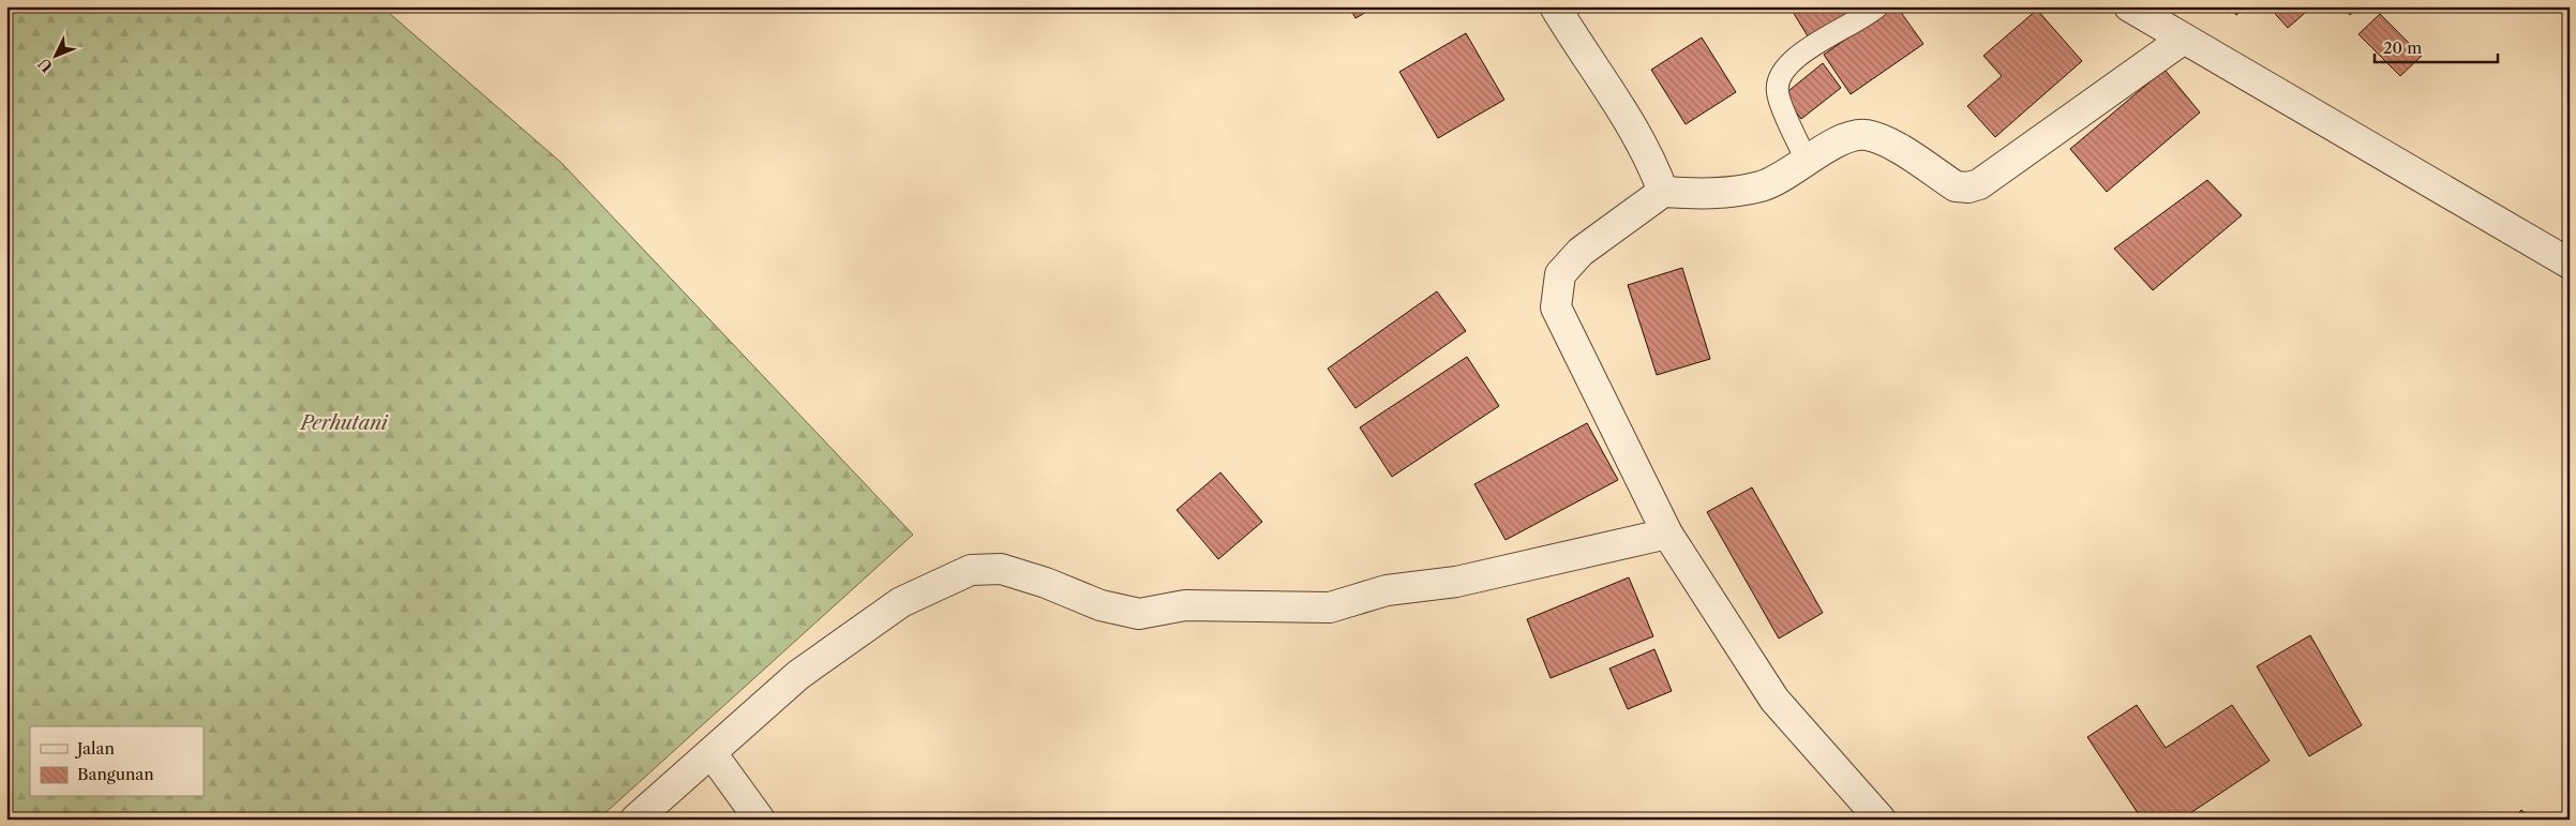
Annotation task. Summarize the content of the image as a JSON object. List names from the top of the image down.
{
  "parks": ["Perhutani"],
  "legend": ["Jalan", "Bangunan"],
  "scale_bar": "20 m",
  "north": "bottom left"
}
